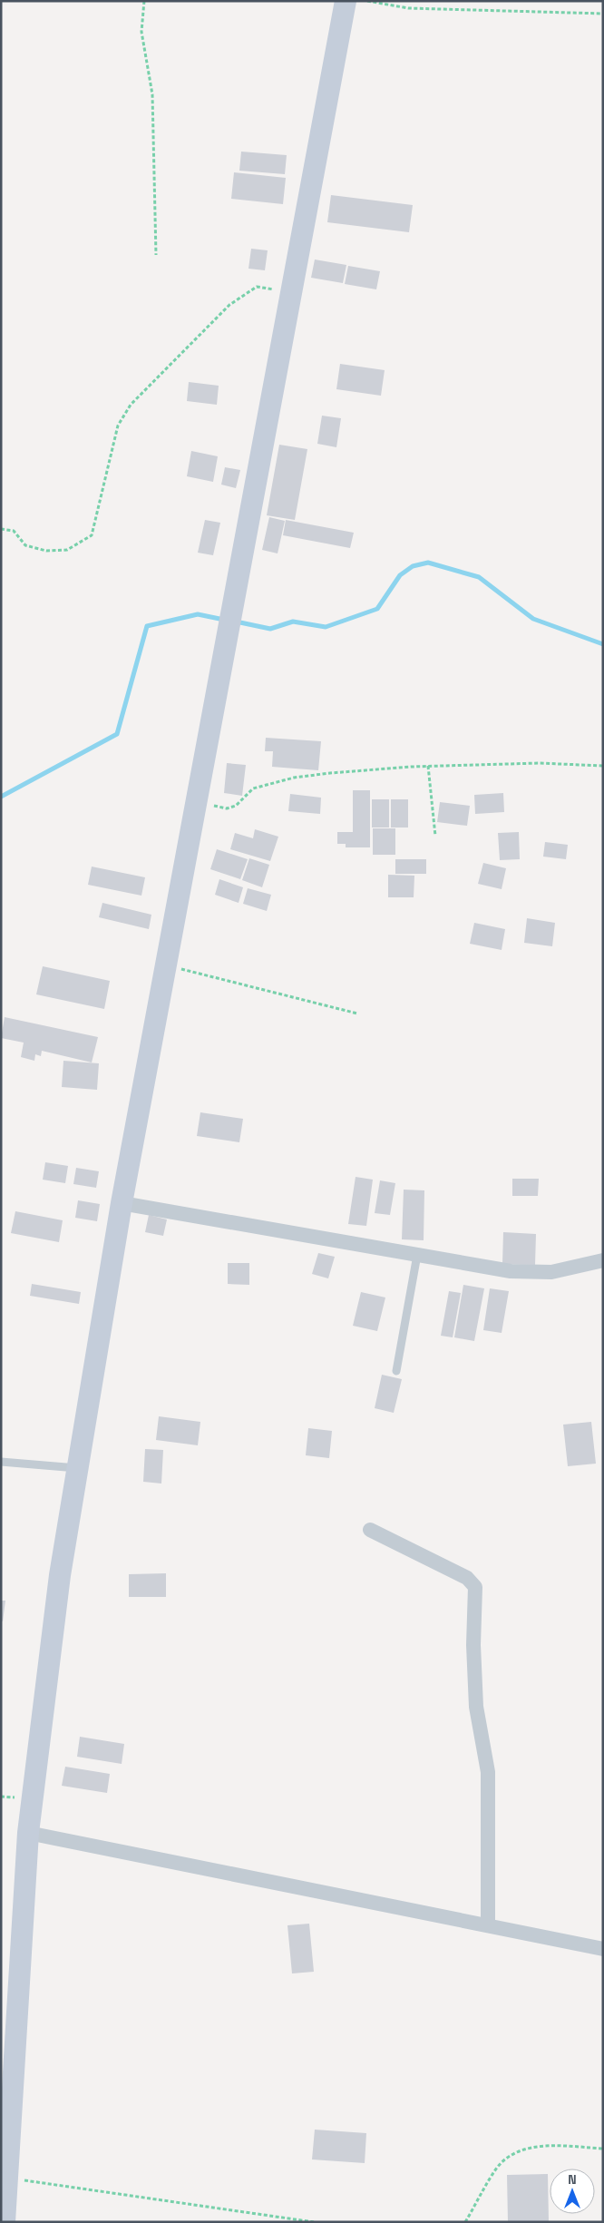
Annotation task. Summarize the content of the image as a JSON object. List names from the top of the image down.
{
  "north": "top"
}
